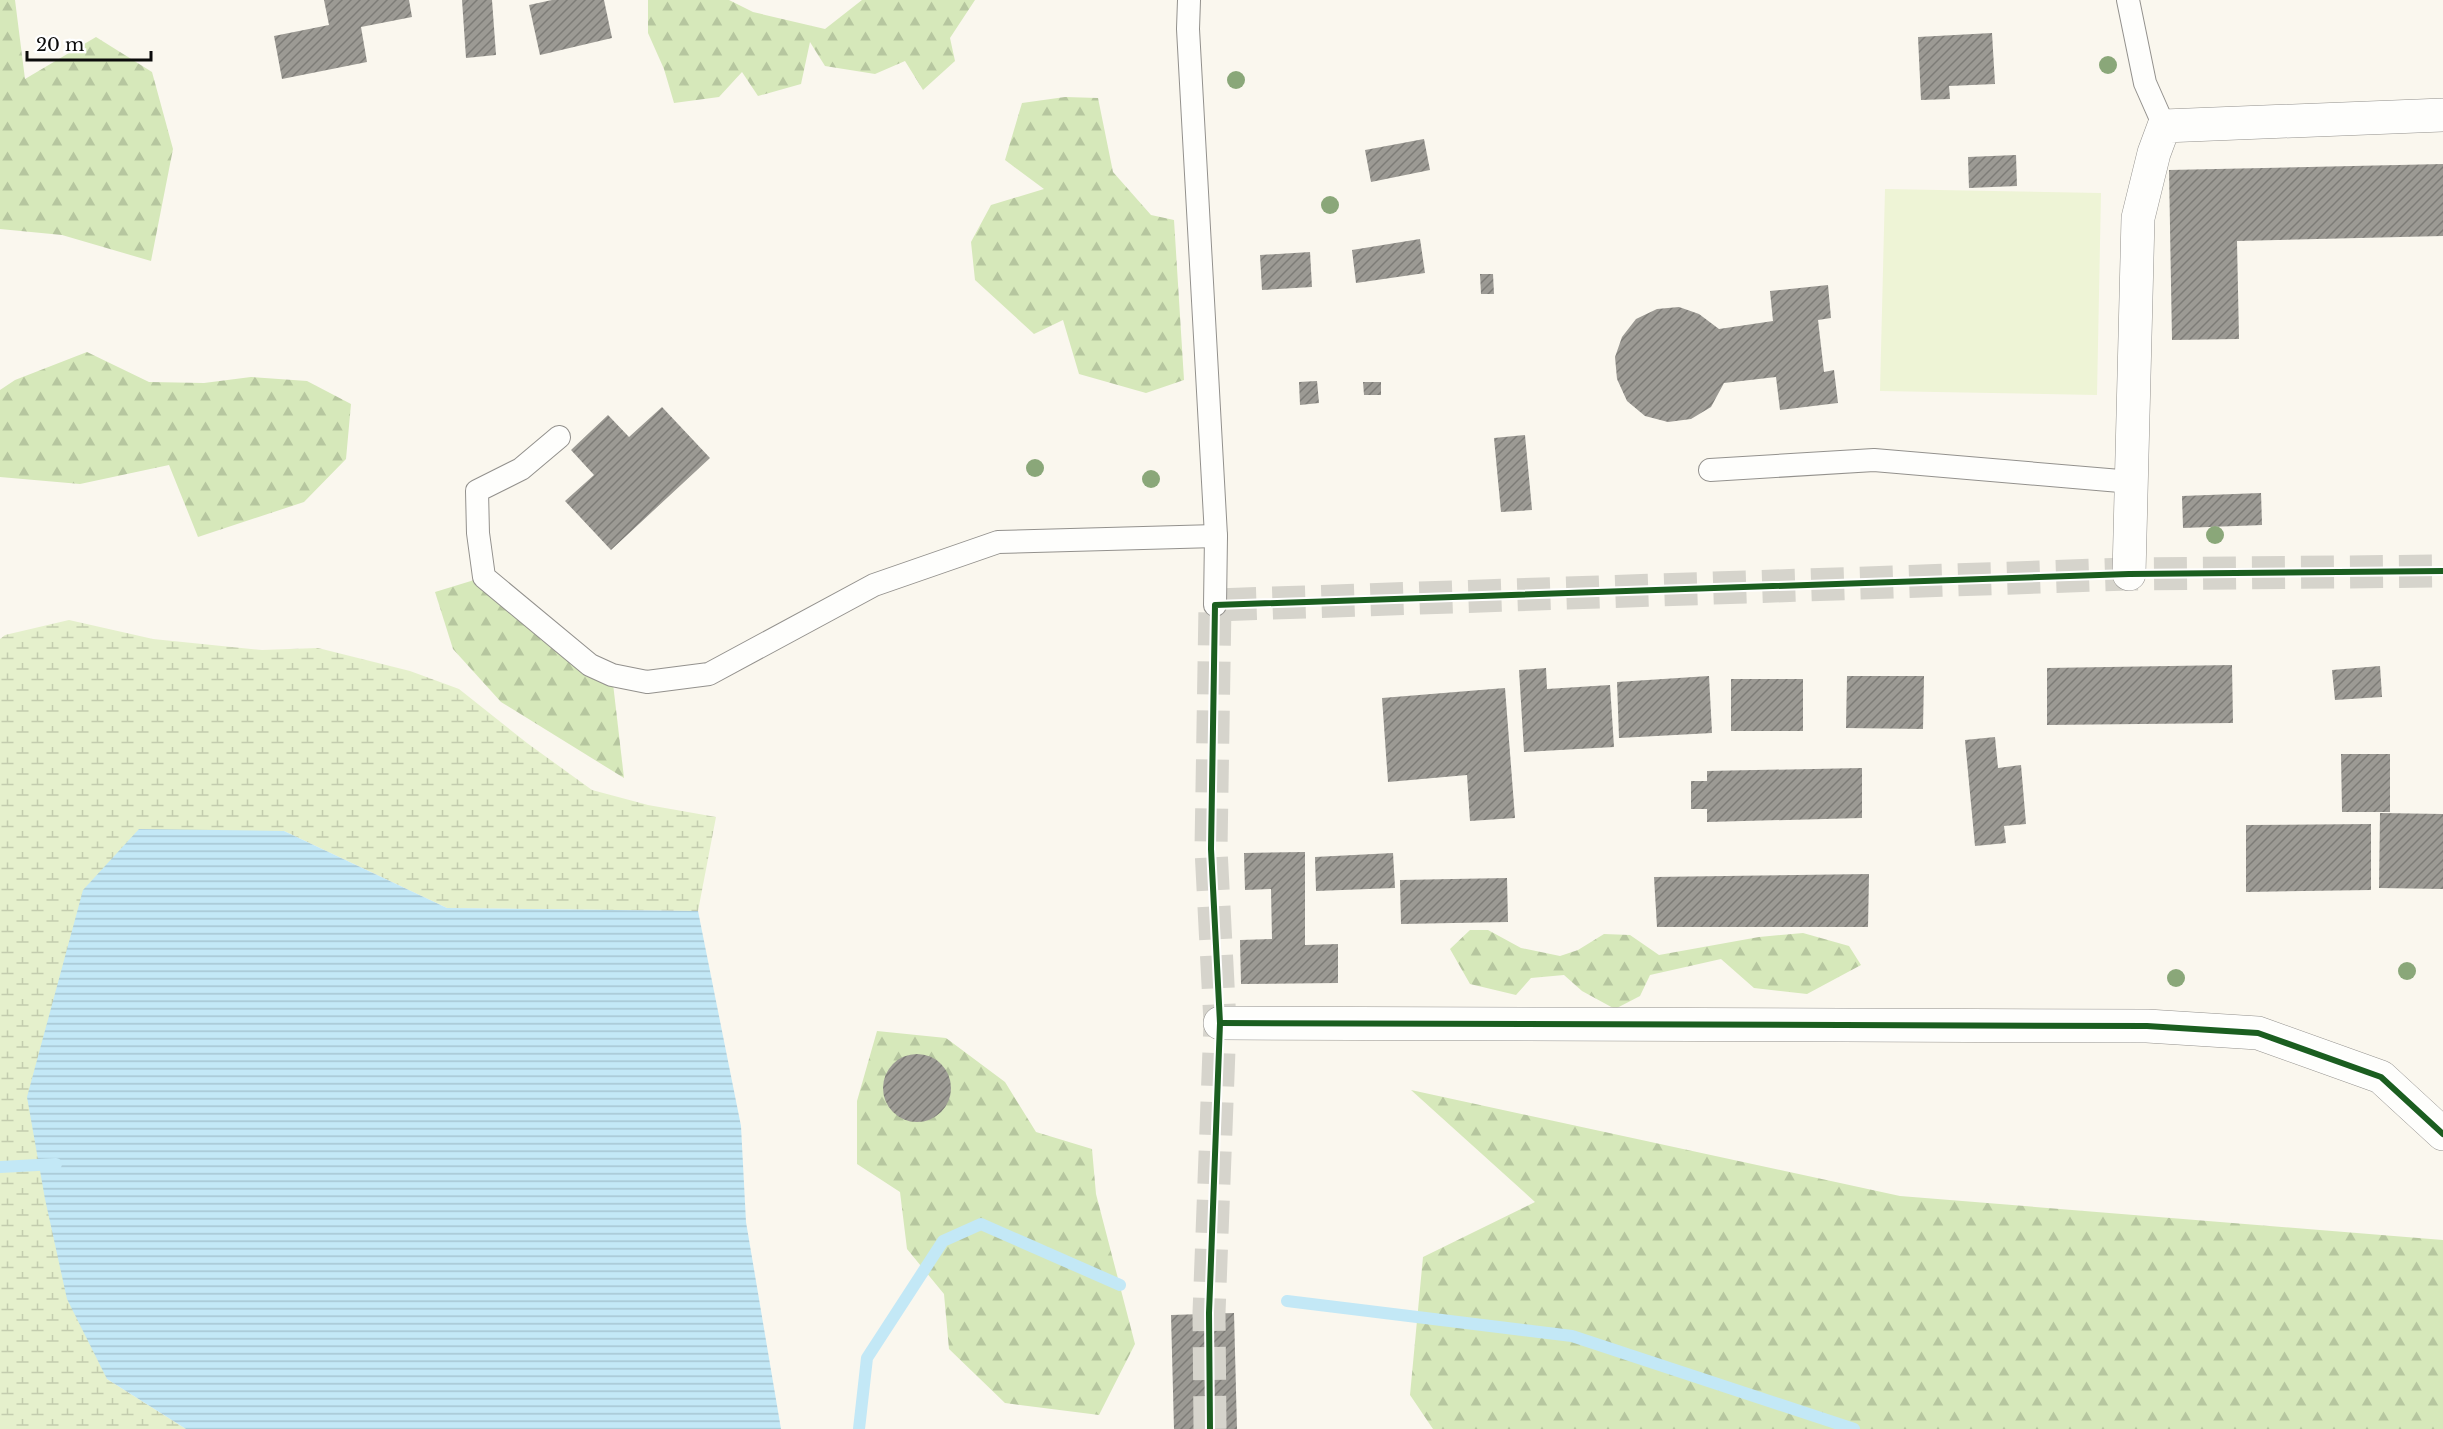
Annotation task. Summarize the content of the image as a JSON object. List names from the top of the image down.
{
  "scale_bar": "20 m"
}
